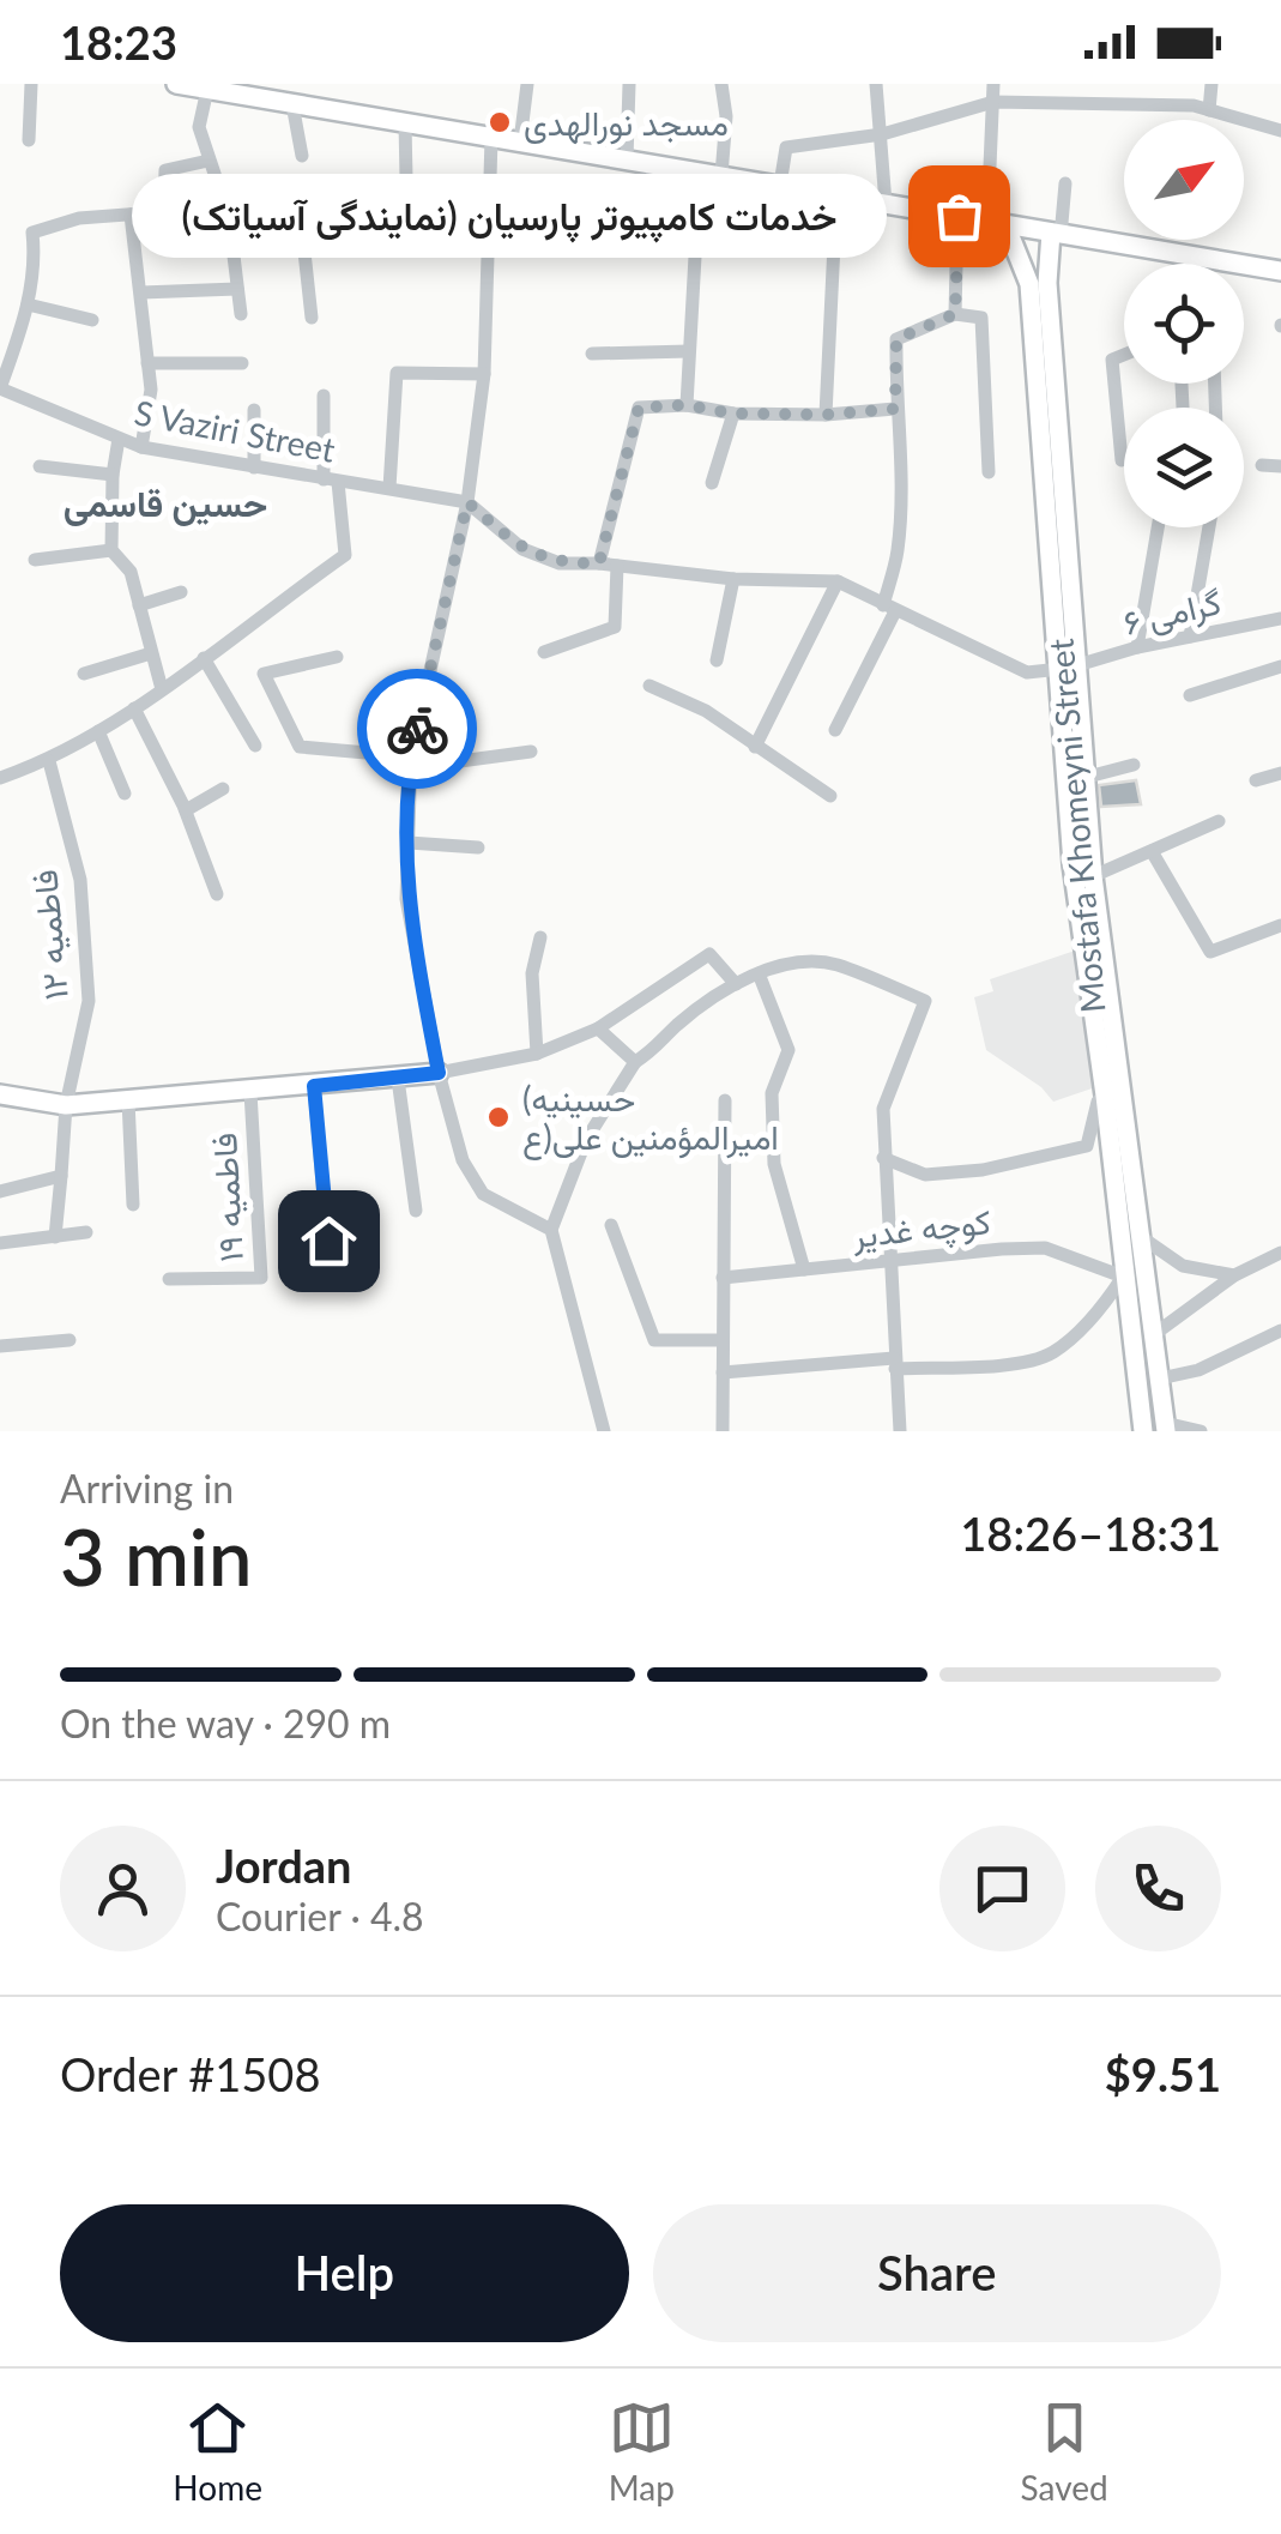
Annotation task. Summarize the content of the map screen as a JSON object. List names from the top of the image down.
{
  "streets": {
    "main road": ["Mostafa Khomeyni Street"],
    "street": [
      "S Vaziri Street",
      "گرامی ۶",
      "فاطمیه ۱۲",
      "فاطمیه ۱۹",
      "کوچه غدیر"
    ]
  },
  "crossings": [
    ["گرامی ۶", "Mostafa Khomeyni Street"],
    ["Mostafa Khomeyni Street", "کوچه غدیر"]
  ],
  "districts": ["حسین قاسمی"],
  "places": ["مسجد نورالهدی", "خدمات کامپیوتر پارسیان (نمایندگی آسیاتک)", "(حسینیه امیرالمؤمنین علی(ع"],
  "north": "top right",
  "page": {
    "status": "18:23",
    "bubble": "خدمات کامپیوتر پارسیان (نمایندگی آسیاتک)",
    "heading": ["3 min", "Arriving in", "18:26–18:31"],
    "panel": [
      "Jordan",
      "Courier · 4.8",
      "Order #1508",
      "$9.51"
    ],
    "bar": "On the way · 290 m",
    "buttons": ["Help", "Share"],
    "tabs": ["Home", "Map", "Saved"]
  }
}
